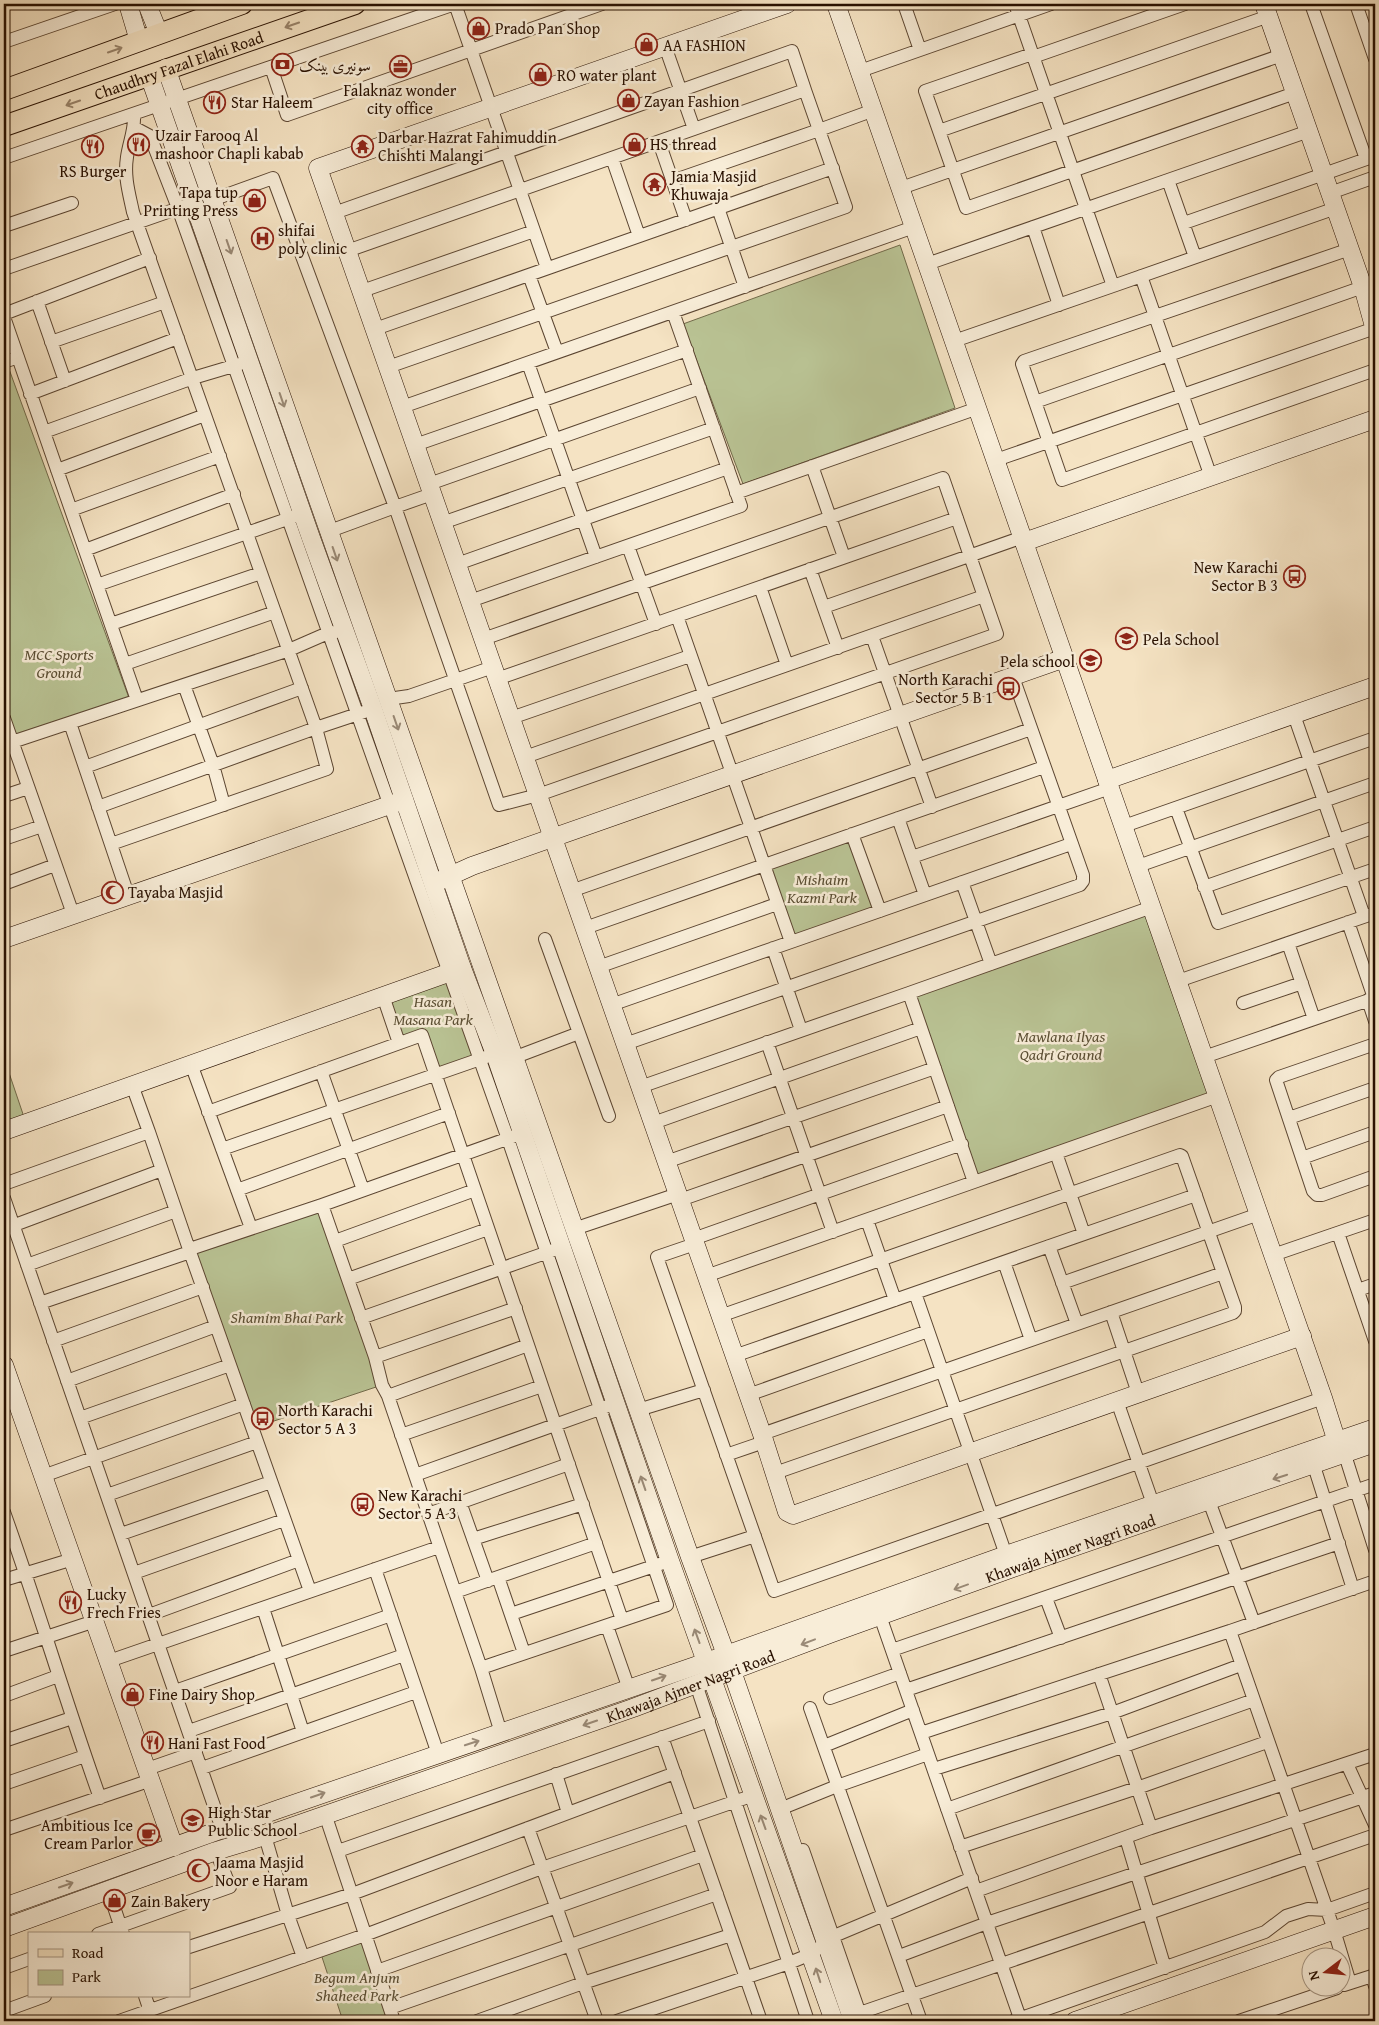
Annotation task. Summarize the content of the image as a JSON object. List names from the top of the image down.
{
  "streets": {
    "main road": ["Chaudhry Fazal Elahi Road", "Khawaja Ajmer Nagri Road"]
  },
  "parks": [
    "MCC Sports Ground",
    "Mishaim Kazmi Park",
    "Hasan Masana Park",
    "Mawlana Ilyas Qadri Ground",
    "Shamim Bhai Park",
    "Begum Anjum Shaheed Park"
  ],
  "places": {
    "shop": [
      "Prado Pan Shop",
      "AA FASHION",
      "RO water plant",
      "Zayan Fashion",
      "HS thread",
      "Tapa tup Printing Press",
      "Fine Dairy Shop",
      "Zain Bakery"
    ],
    "bank": ["سونیری بینک"],
    "office": ["Falaknaz wonder city office"],
    "restaurant": [
      "Star Haleem",
      "Uzair Farooq Al mashoor Chapli kabab",
      "RS Burger",
      "Lucky Frech Fries",
      "Hani Fast Food"
    ],
    "temple": ["Darbar Hazrat Fahimuddin Chishti Malangi", "Jamia Masjid Khuwaja"],
    "hospital": ["shifai poly clinic"],
    "bus stop": [
      "New Karachi Sector B 3",
      "North Karachi Sector 5 B 1",
      "North Karachi Sector 5 A 3",
      "New Karachi Sector 5 A 3"
    ],
    "school or university": ["Pela School", "Pela school", "High Star Public School"],
    "mosque": ["Tayaba Masjid", "Jaama Masjid Noor e Haram"],
    "cafe": ["Ambitious Ice Cream Parlor"]
  },
  "legend": ["Road", "Park"],
  "north": "left"
}
